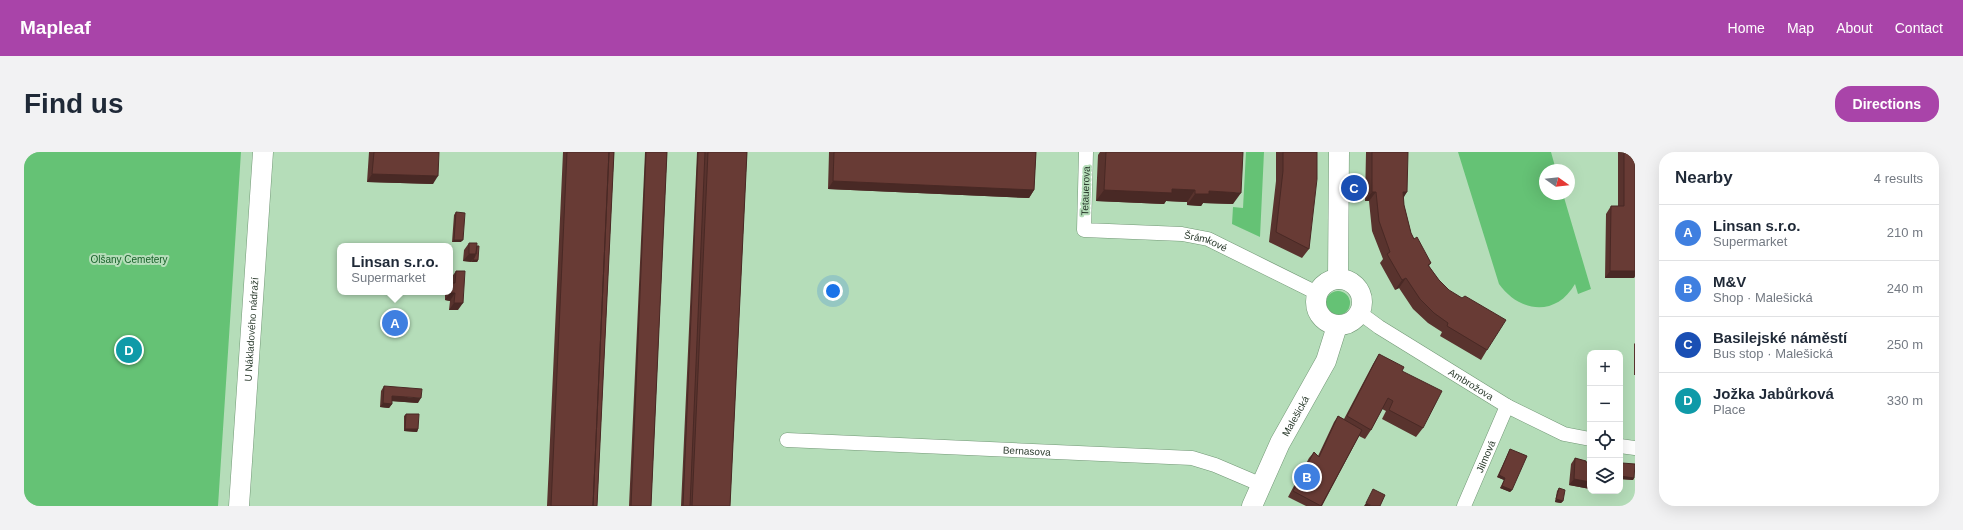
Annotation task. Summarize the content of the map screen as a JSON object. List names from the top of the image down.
{
  "streets": {
    "street": [
      "Tetauerova",
      "Šrámkové",
      "U Nákladového nádraží",
      "Ambrožova",
      "Malešická",
      "Bernasova",
      "Jilmová"
    ]
  },
  "crossings": [
    ["Tetauerova", "Šrámkové"],
    ["Šrámkové", "Ambrožova"],
    ["Šrámkové", "Malešická"],
    ["Ambrožova", "Malešická"],
    ["Ambrožova", "Jilmová"],
    ["Malešická", "Bernasova"]
  ],
  "parks": ["Olšany Cemetery"],
  "north": "right",
  "page": {
    "header": "Mapleaf",
    "nav": [
      "Home",
      "Map",
      "About",
      "Contact"
    ],
    "buttons": "Directions",
    "title": "Find us",
    "heading": ["Nearby", "4 results"],
    "pins": [
      "C",
      "A",
      "D",
      "B"
    ],
    "list": [
      {
        "mark": "A",
        "name": "Linsan s.r.o.",
        "note": "Supermarket",
        "value": "210 m"
      },
      {
        "mark": "B",
        "name": "M&V",
        "note": "Shop · Malešická",
        "value": "240 m"
      },
      {
        "mark": "C",
        "name": "Basilejské náměstí",
        "note": "Bus stop · Malešická",
        "value": "250 m"
      },
      {
        "mark": "D",
        "name": "Jožka Jabůrková",
        "note": "Place",
        "value": "330 m"
      }
    ],
    "popup": ["Linsan s.r.o.", "Supermarket"],
    "map_buttons": ["+", "−"]
  }
}
